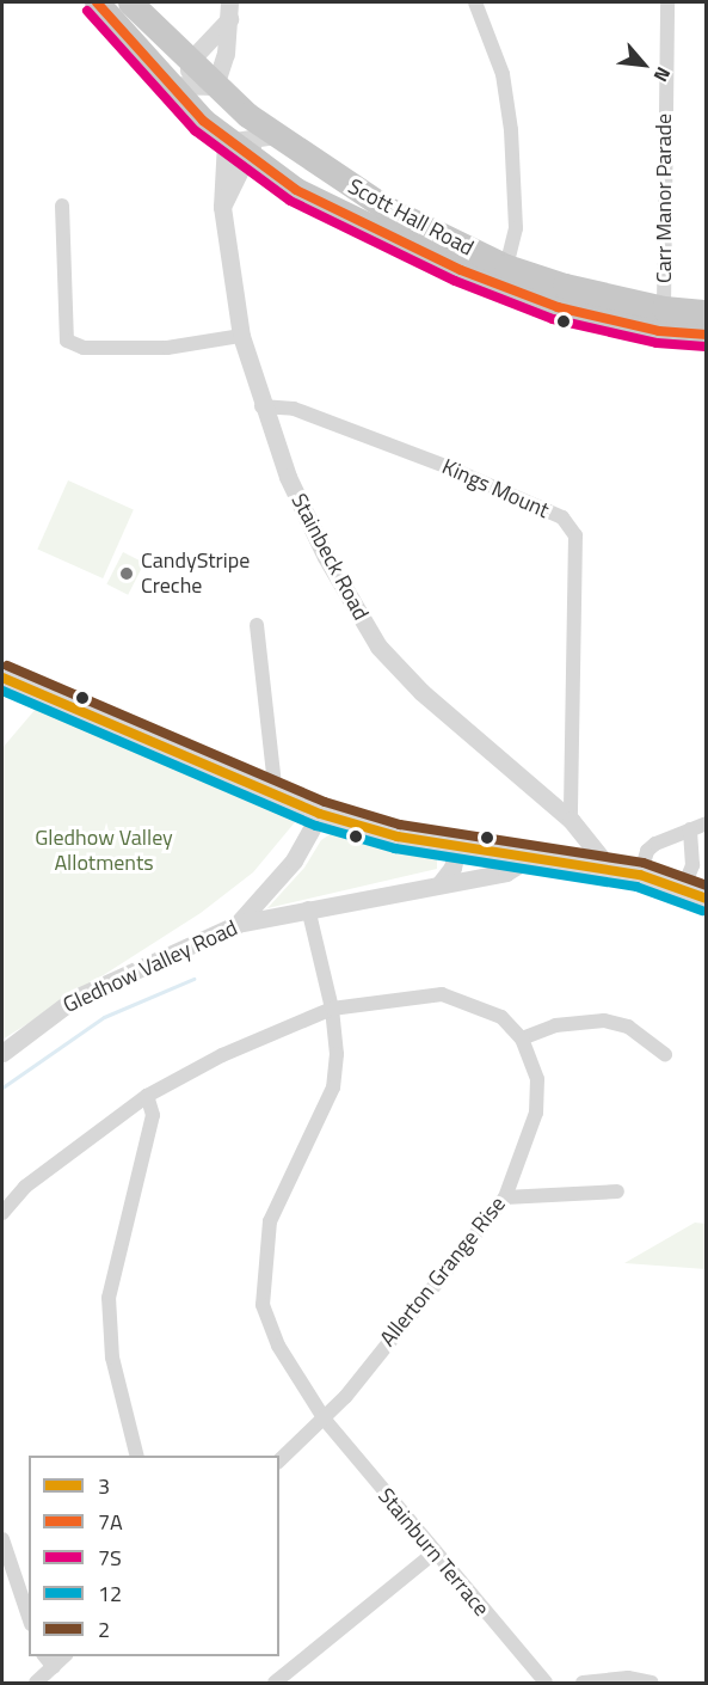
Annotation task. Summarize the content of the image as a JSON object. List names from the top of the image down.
{
  "streets": {
    "highway": ["Scott Hall Road"],
    "street": [
      "Carr Manor Parade",
      "Kings Mount",
      "Stainbeck Road",
      "Gledhow Valley Road",
      "Allerton Grange Rise",
      "Stainburn Terrace"
    ]
  },
  "crossings": [
    ["Carr Manor Parade", "Scott Hall Road"],
    ["Scott Hall Road", "Stainbeck Road"],
    ["Kings Mount", "Stainbeck Road"],
    ["Gledhow Valley Road", "Stainburn Terrace"],
    ["Allerton Grange Rise", "Stainburn Terrace"]
  ],
  "parks": ["Gledhow Valley Allotments"],
  "places": ["CandyStripe Creche"],
  "lines": [
    "transit line 7A",
    "transit line 7S",
    "transit line 2",
    "transit line 3",
    "transit line 12"
  ],
  "legend": [
    "3",
    "7A",
    "7S",
    "12",
    "2"
  ],
  "north": "bottom right"
}
